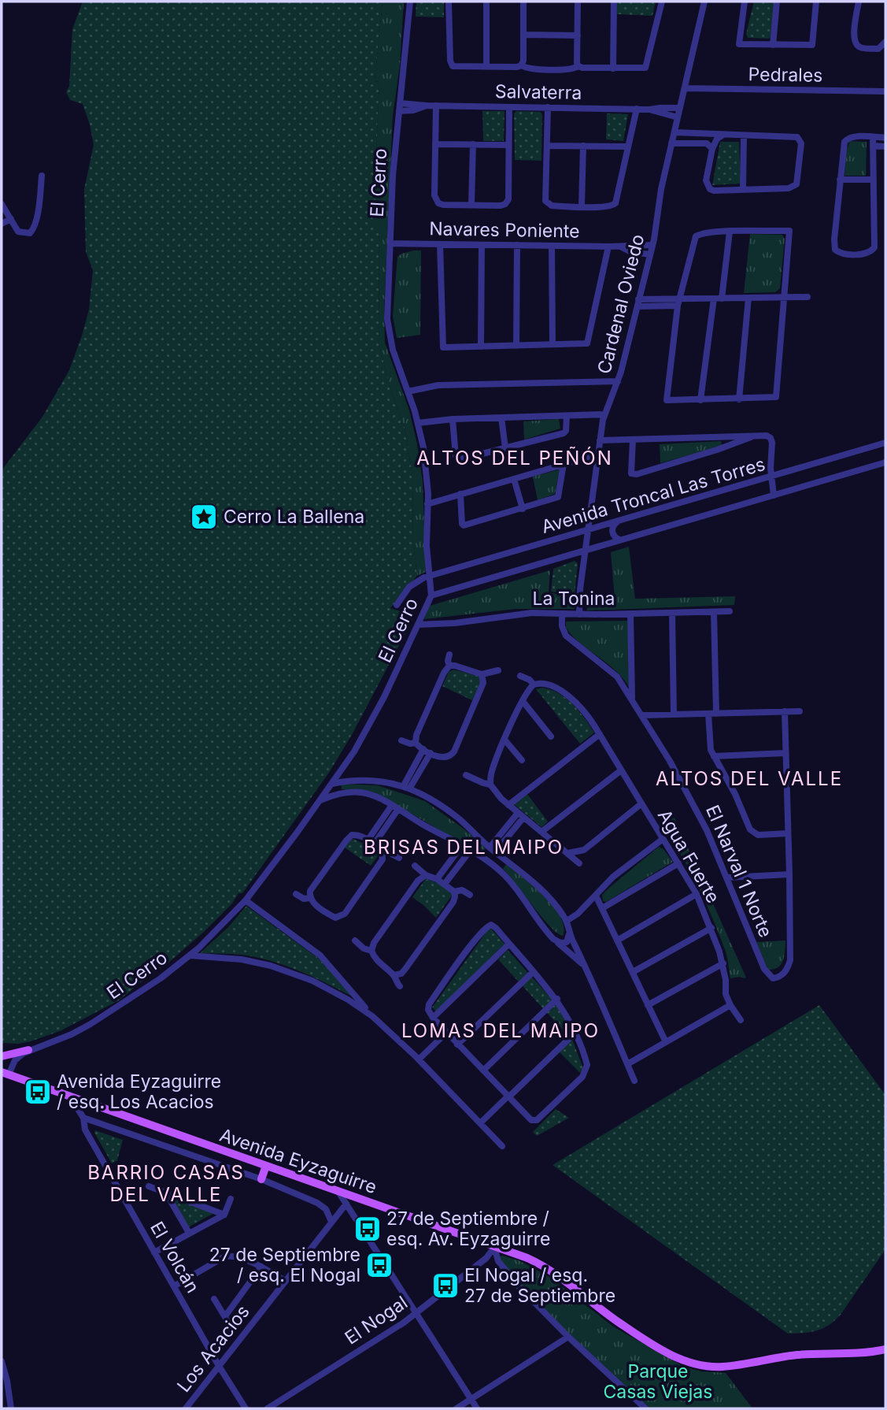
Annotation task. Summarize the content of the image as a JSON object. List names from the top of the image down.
{
  "streets": {
    "main road": ["Avenida Eyzaguirre"],
    "street": [
      "Pedrales",
      "Salvaterra",
      "El Cerro",
      "Navares Poniente",
      "Cardenal Oviedo",
      "Avenida Troncal Las Torres",
      "La Tonina",
      "Agua Fuerte",
      "El Narval 1 Norte",
      "El Volcán",
      "El Nogal",
      "Los Acacios"
    ]
  },
  "crossings": [
    ["Pedrales", "Cardenal Oviedo"],
    ["Salvaterra", "El Cerro"],
    ["Salvaterra", "Cardenal Oviedo"],
    ["El Cerro", "Navares Poniente"],
    ["El Cerro", "Avenida Troncal Las Torres"],
    ["El Cerro", "La Tonina"],
    ["El Cerro", "Avenida Eyzaguirre"],
    ["Navares Poniente", "Cardenal Oviedo"],
    ["Cardenal Oviedo", "Avenida Troncal Las Torres"],
    ["Cardenal Oviedo", "La Tonina"],
    ["La Tonina", "El Narval 1 Norte"],
    ["Avenida Eyzaguirre", "El Volcán"],
    ["Avenida Eyzaguirre", "El Nogal"],
    ["El Volcán", "Los Acacios"]
  ],
  "districts": [
    "ALTOS DEL PEÑÓN",
    "ALTOS DEL VALLE",
    "BRISAS DEL MAIPO",
    "LOMAS DEL MAIPO",
    "BARRIO CASAS DEL VALLE"
  ],
  "parks": ["Parque Casas Viejas"],
  "places": {
    "place": ["Cerro La Ballena"],
    "bus stop": [
      "Avenida Eyzaguirre / esq. Los Acacios",
      "27 de Septiembre / esq. Av. Eyzaguirre",
      "27 de Septiembre / esq. El Nogal",
      "El Nogal / esq. 27 de Septiembre"
    ]
  }
}
